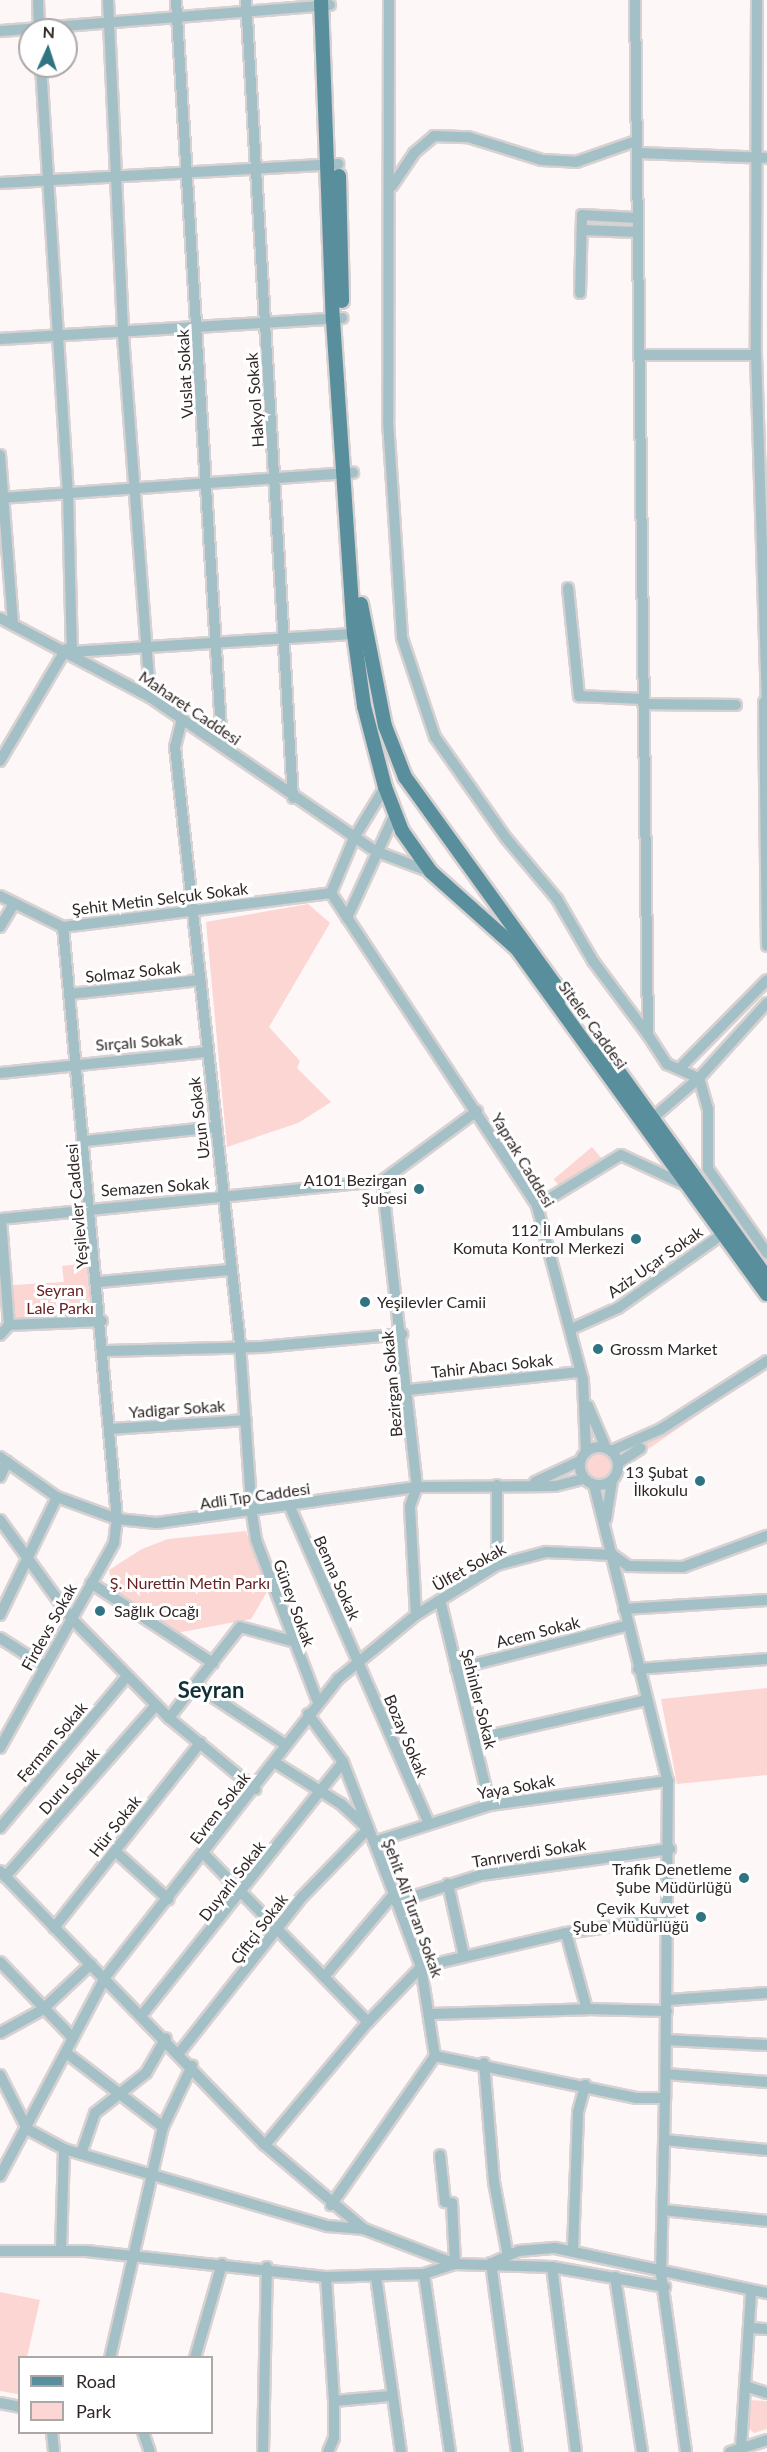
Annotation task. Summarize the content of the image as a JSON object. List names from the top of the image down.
{
  "streets": {
    "main road": ["Siteler Caddesi"],
    "street": [
      "Vuslat Sokak",
      "Hakyol Sokak",
      "Maharet Caddesi",
      "Şehit Metin Selçuk Sokak",
      "Solmaz Sokak",
      "Sırçalı Sokak",
      "Uzun Sokak",
      "Yaprak Caddesi",
      "Semazen Sokak",
      "Yeşilevler Caddesi",
      "Aziz Uçar Sokak",
      "Tahir Abacı Sokak",
      "Bezirgan Sokak",
      "Yadigar Sokak",
      "Adli Tıp Caddesi",
      "Ülfet Sokak",
      "Benna Sokak",
      "Güney Sokak",
      "Firdevs Sokak",
      "Acem Sokak",
      "Şehinler Sokak",
      "Bozay Sokak",
      "Ferman Sokak",
      "Duru Sokak",
      "Yaya Sokak",
      "Evren Sokak",
      "Hür Sokak",
      "Tanrıverdi Sokak",
      "Duyarlı Sokak",
      "Şehit Ali Turan Sokak",
      "Çiftçi Sokak"
    ]
  },
  "crossings": [
    ["Vuslat Sokak", "Maharet Caddesi"],
    ["Hakyol Sokak", "Maharet Caddesi"],
    ["Maharet Caddesi", "Uzun Sokak"],
    ["Şehit Metin Selçuk Sokak", "Uzun Sokak"],
    ["Şehit Metin Selçuk Sokak", "Yaprak Caddesi"],
    ["Şehit Metin Selçuk Sokak", "Yeşilevler Caddesi"],
    ["Solmaz Sokak", "Uzun Sokak"],
    ["Solmaz Sokak", "Yeşilevler Caddesi"],
    ["Siteler Caddesi", "Aziz Uçar Sokak"],
    ["Sırçalı Sokak", "Uzun Sokak"],
    ["Sırçalı Sokak", "Yeşilevler Caddesi"],
    ["Uzun Sokak", "Semazen Sokak"],
    ["Uzun Sokak", "Yadigar Sokak"],
    ["Uzun Sokak", "Adli Tıp Caddesi"],
    ["Uzun Sokak", "Güney Sokak"],
    ["Yaprak Caddesi", "Aziz Uçar Sokak"],
    ["Yaprak Caddesi", "Tahir Abacı Sokak"],
    ["Yaprak Caddesi", "Adli Tıp Caddesi"],
    ["Semazen Sokak", "Yeşilevler Caddesi"],
    ["Semazen Sokak", "Bezirgan Sokak"],
    ["Yeşilevler Caddesi", "Yadigar Sokak"],
    ["Yeşilevler Caddesi", "Adli Tıp Caddesi"],
    ["Yeşilevler Caddesi", "Firdevs Sokak"],
    ["Tahir Abacı Sokak", "Bezirgan Sokak"],
    ["Bezirgan Sokak", "Adli Tıp Caddesi"],
    ["Bezirgan Sokak", "Ülfet Sokak"],
    ["Adli Tıp Caddesi", "Benna Sokak"],
    ["Adli Tıp Caddesi", "Güney Sokak"],
    ["Adli Tıp Caddesi", "Firdevs Sokak"],
    ["Ülfet Sokak", "Benna Sokak"],
    ["Ülfet Sokak", "Şehinler Sokak"],
    ["Ülfet Sokak", "Bozay Sokak"],
    ["Ülfet Sokak", "Evren Sokak"],
    ["Benna Sokak", "Bozay Sokak"],
    ["Benna Sokak", "Evren Sokak"],
    ["Güney Sokak", "Evren Sokak"],
    ["Acem Sokak", "Şehinler Sokak"],
    ["Şehinler Sokak", "Yaya Sokak"],
    ["Bozay Sokak", "Yaya Sokak"],
    ["Bozay Sokak", "Evren Sokak"],
    ["Yaya Sokak", "Şehit Ali Turan Sokak"],
    ["Evren Sokak", "Şehit Ali Turan Sokak"],
    ["Tanrıverdi Sokak", "Şehit Ali Turan Sokak"],
    ["Duyarlı Sokak", "Şehit Ali Turan Sokak"],
    ["Şehit Ali Turan Sokak", "Çiftçi Sokak"]
  ],
  "districts": ["Seyran"],
  "parks": ["Seyran Lale Parkı", "Ş. Nurettin Metin Parkı"],
  "places": [
    "A101 Bezirgan Şubesi",
    "112 İl Ambulans Komuta Kontrol Merkezi",
    "Yeşilevler Camii",
    "Grossm Market",
    "13 Şubat İlkokulu",
    "Sağlık Ocağı",
    "Trafik Denetleme Şube Müdürlüğü",
    "Çevik Kuvvet Şube Müdürlüğü"
  ],
  "legend": ["Road", "Park"],
  "north": "top"
}
